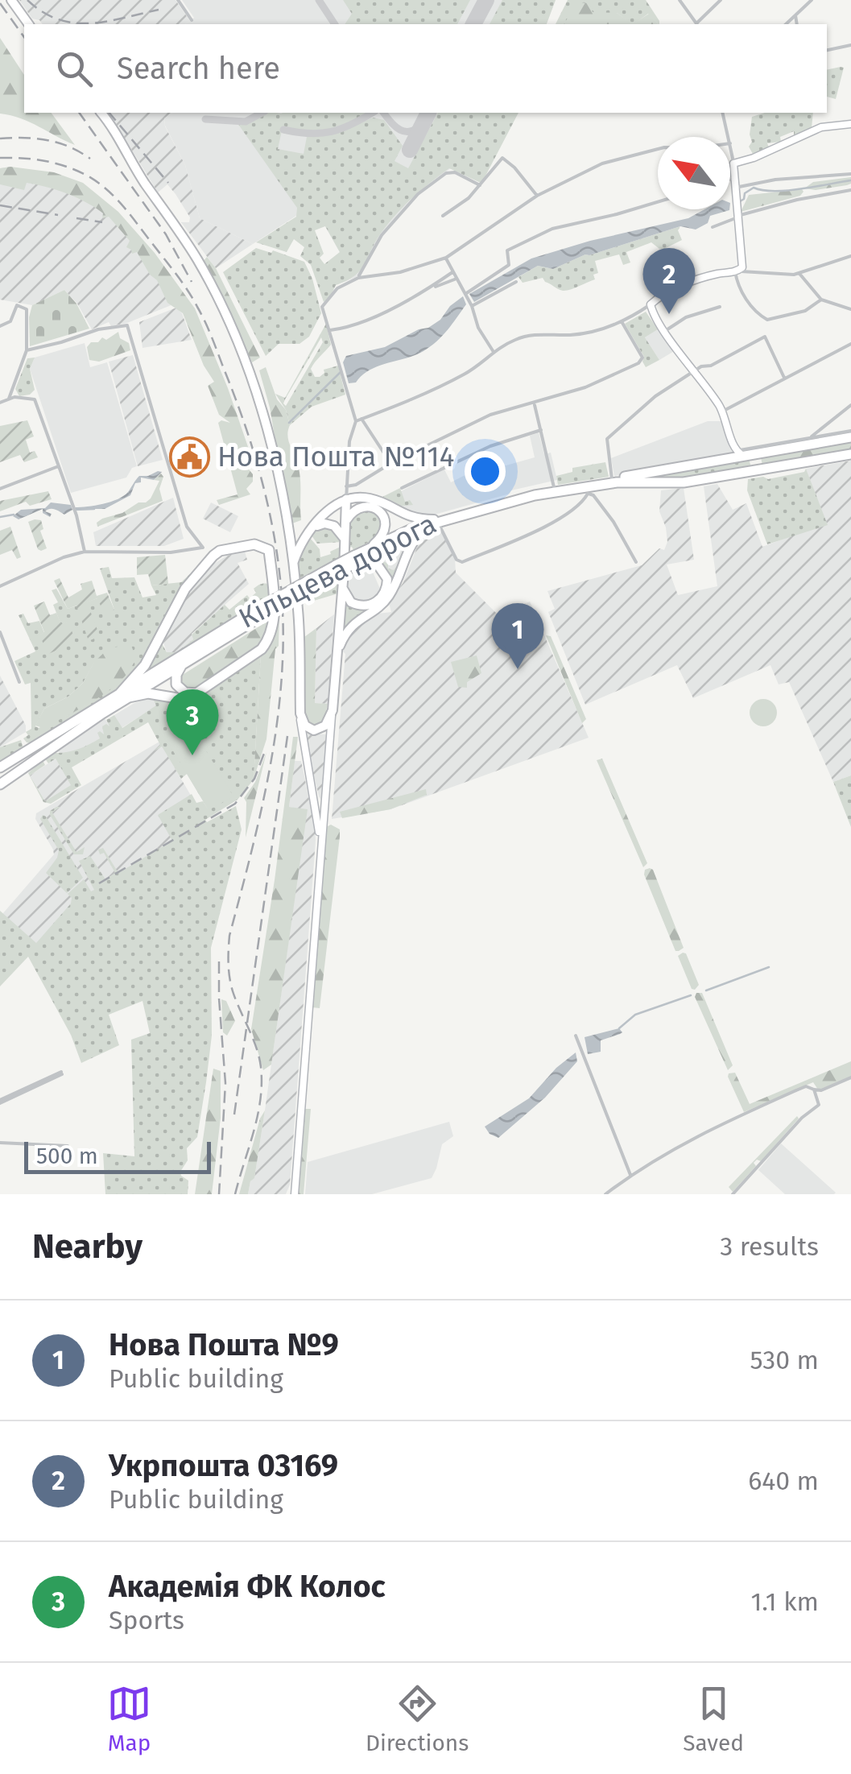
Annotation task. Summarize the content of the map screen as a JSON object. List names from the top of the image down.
{
  "streets": {
    "highway": ["Кільцева дорога"]
  },
  "places": {
    "public building": ["Нова Пошта №114"]
  },
  "scale_bar": "500 m",
  "north": "top left",
  "page": {
    "search": "Search here",
    "pins": ["2", "1", "3"],
    "scale": "500 m",
    "heading": ["Nearby", "3 results"],
    "list": [
      {
        "mark": "1",
        "name": "Нова Пошта №9",
        "note": "Public building",
        "value": "530 m"
      },
      {
        "mark": "2",
        "name": "Укрпошта 03169",
        "note": "Public building",
        "value": "640 m"
      },
      {
        "mark": "3",
        "name": "Академія ФК Колос",
        "note": "Sports",
        "value": "1.1 km"
      }
    ],
    "nav": ["Map", "Directions", "Saved"]
  }
}
